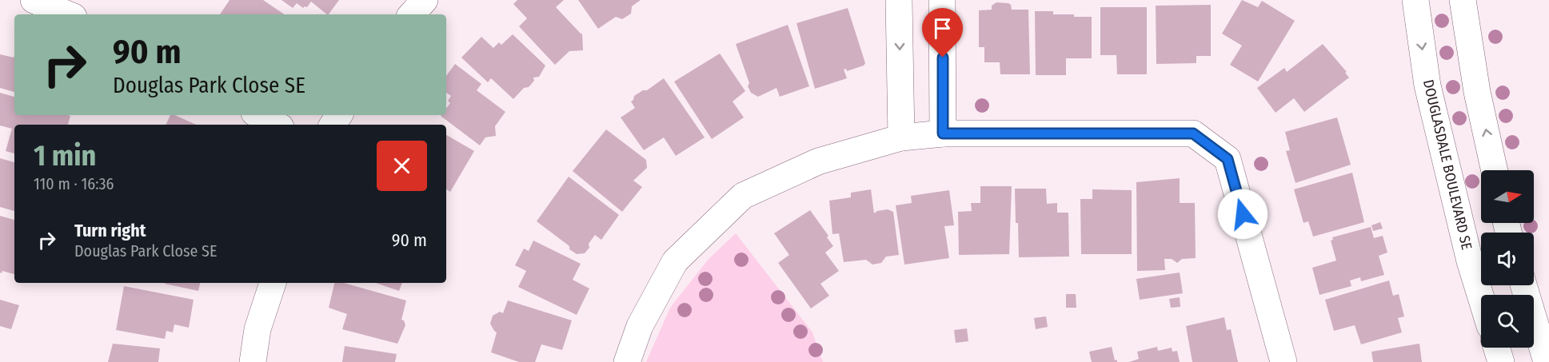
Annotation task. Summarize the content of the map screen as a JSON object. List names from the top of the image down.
{
  "streets": {
    "street": ["DOUGLASDALE BOULEVARD SE"]
  },
  "north": "right",
  "page": {
    "turn": ["90 m", "Douglas Park Close SE"],
    "heading": ["1 min", "110 m · 16:36"],
    "list": [
      {
        "name": "Turn right",
        "note": "Douglas Park Close SE",
        "value": "90 m"
      }
    ]
  }
}
